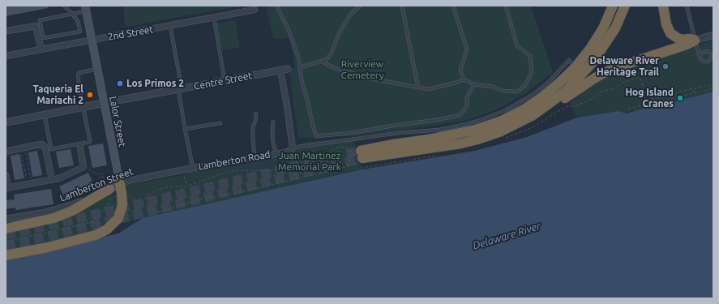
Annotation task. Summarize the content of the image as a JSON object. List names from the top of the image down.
{
  "streets": {
    "main road": ["Lalor Street"],
    "street": [
      "2nd Street",
      "Centre Street",
      "Lamberton Road",
      "Lamberton Street"
    ]
  },
  "crossings": [
    ["2nd Street", "Lalor Street"],
    ["Centre Street", "Lalor Street"],
    ["Lalor Street", "Lamberton Street"],
    ["Lamberton Road", "Lamberton Street"]
  ],
  "water": ["Delaware River"],
  "parks": ["Riverview Cemetery", "Juan Martinez Memorial Park"],
  "places": [
    "Delaware River Heritage Trail",
    "Los Primos 2",
    "Taqueria El Mariachi 2",
    "Hog Island Cranes"
  ]
}
